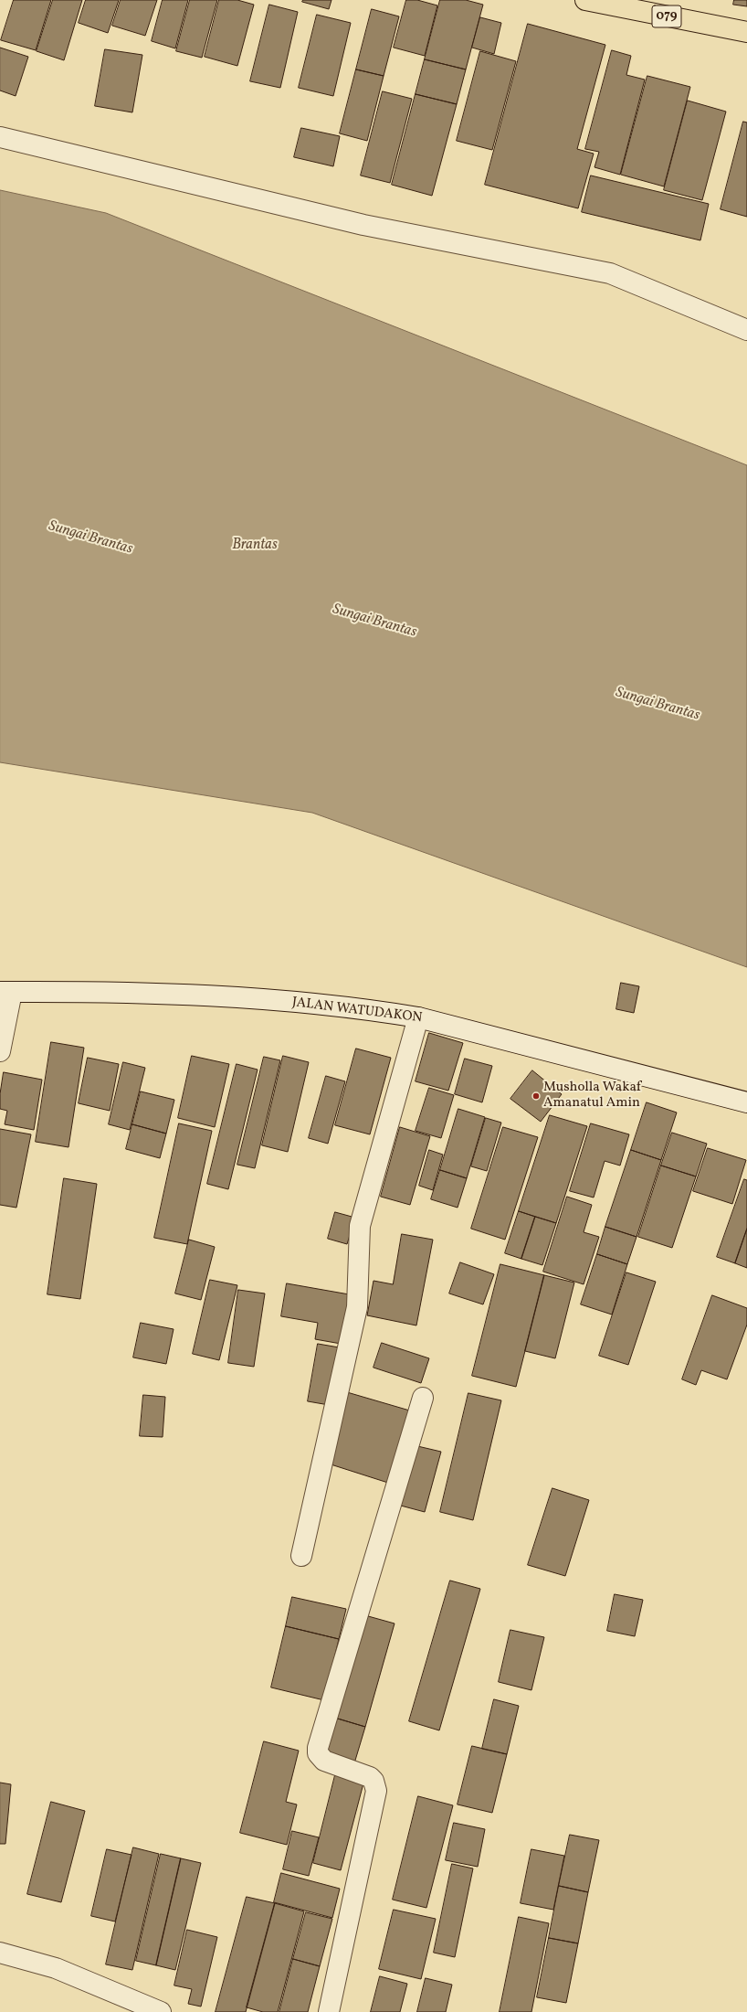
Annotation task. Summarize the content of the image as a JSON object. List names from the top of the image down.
{
  "streets": {
    "main road": ["079"],
    "street": ["JALAN WATUDAKON"]
  },
  "water": ["Sungai Brantas", "Brantas"],
  "places": ["Musholla Wakaf Amanatul Amin"]
}
